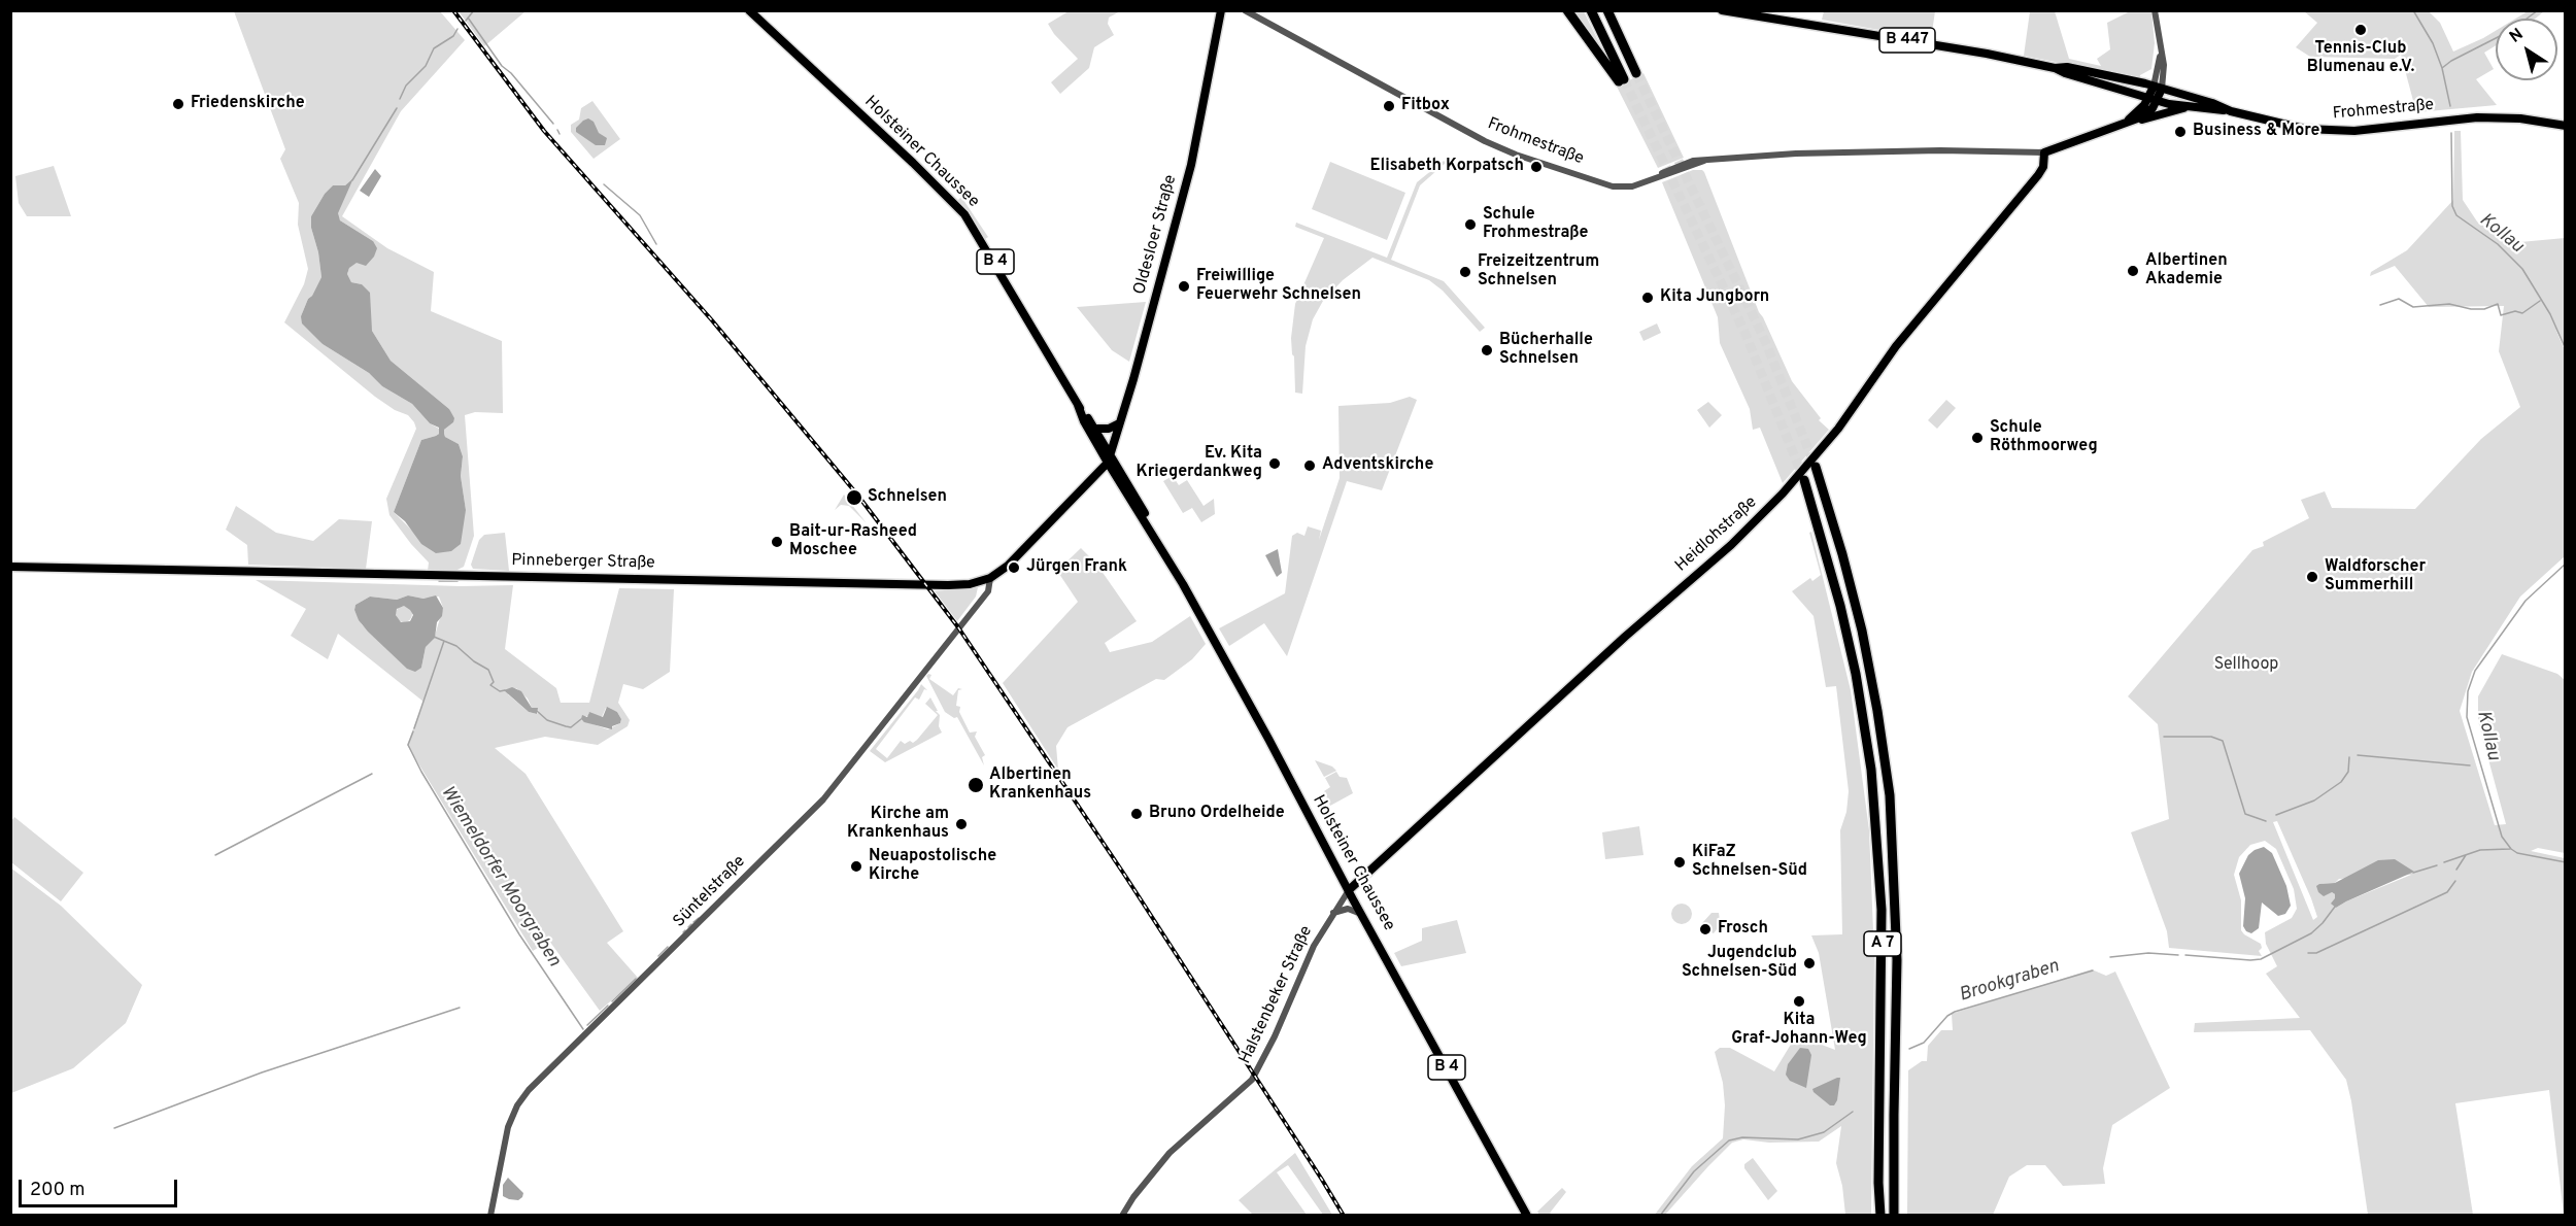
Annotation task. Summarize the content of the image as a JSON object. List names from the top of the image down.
{
  "streets": {
    "highway": ["A 7"],
    "main road": [
      "B 447",
      "Frohmestraße",
      "Holsteiner Chaussee",
      "Oldesloer Straße",
      "B 4",
      "Heidlohstraße",
      "Pinneberger Straße"
    ],
    "street": ["Süntelstraße", "Halstenbeker Straße"]
  },
  "crossings": [
    ["B 447", "Frohmestraße"],
    ["Frohmestraße", "Heidlohstraße"],
    ["Holsteiner Chaussee", "Oldesloer Straße"],
    ["Holsteiner Chaussee", "Heidlohstraße"],
    ["Holsteiner Chaussee", "Halstenbeker Straße"],
    ["Heidlohstraße", "Halstenbeker Straße"],
    ["Pinneberger Straße", "Süntelstraße"]
  ],
  "water": ["Kollau", "Wiemeldorfer Moorgraben", "Brookgraben"],
  "parks": ["Sellhoop"],
  "places": [
    "Tennis-Club Blumenau e.V.",
    "Friedenskirche",
    "Fitbox",
    "Business & More",
    "Elisabeth Korpatsch",
    "Schule Frohmestraße",
    "Albertinen Akademie",
    "Freizeitzentrum Schnelsen",
    "Freiwillige Feuerwehr Schnelsen",
    "Kita Jungborn",
    "Bücherhalle Schnelsen",
    "Schule Röthmoorweg",
    "Ev. Kita Kriegerdankweg",
    "Adventskirche",
    "Schnelsen",
    "Bait-ur-Rasheed Moschee",
    "Jürgen Frank",
    "Waldforscher Summerhill",
    "Albertinen Krankenhaus",
    "Bruno Ordelheide",
    "Kirche am Krankenhaus",
    "KiFaZ Schnelsen-Süd",
    "Neuapostolische Kirche",
    "Frosch",
    "Jugendclub Schnelsen-Süd",
    "Kita Graf-Johann-Weg"
  ],
  "scale_bar": "200 m",
  "north": "top left"
}
